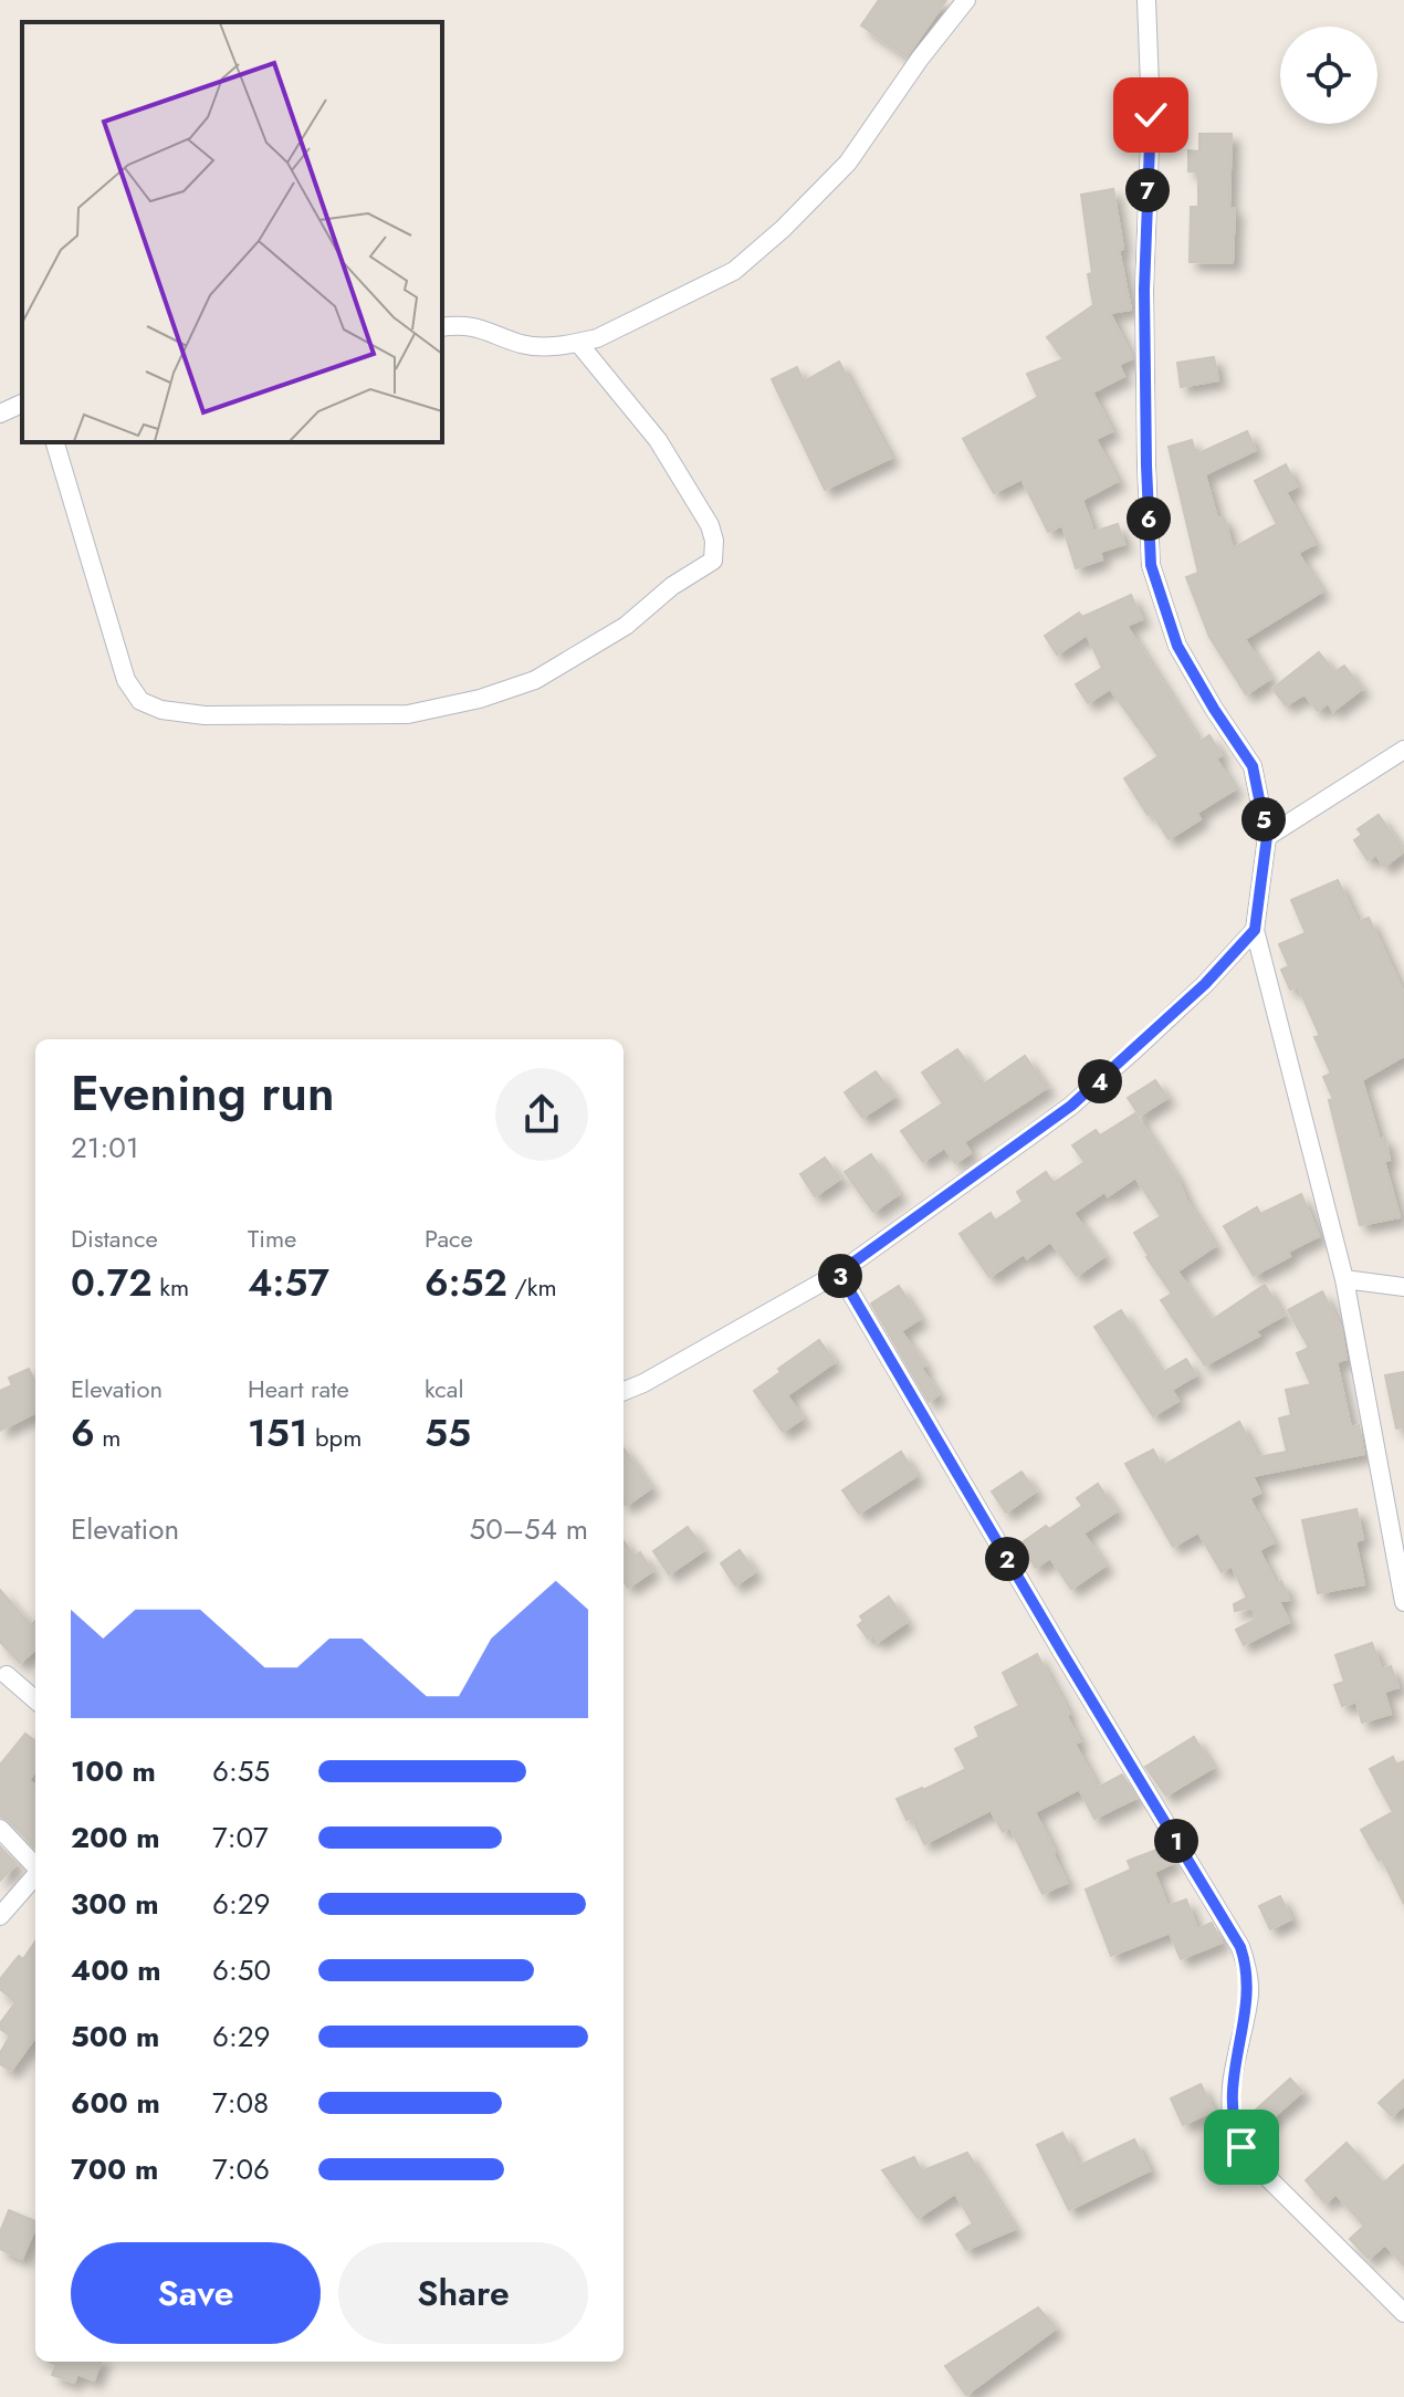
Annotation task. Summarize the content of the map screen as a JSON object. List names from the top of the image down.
{
  "page": {
    "pins": [
      "7",
      "6",
      "5",
      "4",
      "3",
      "2",
      "1"
    ],
    "heading": ["Evening run", "21:01"],
    "stats": [
      ["Distance", "0.72 km"],
      ["Time", "4:57"],
      ["Pace", "6:52 /km"],
      ["Elevation", "6 m"],
      ["Heart rate", "151 bpm"],
      ["kcal", "55"]
    ],
    "chart": ["Elevation", "50–54 m"],
    "list": [
      {
        "name": "100 m",
        "note": "6:55"
      },
      {
        "name": "200 m",
        "note": "7:07"
      },
      {
        "name": "300 m",
        "note": "6:29"
      },
      {
        "name": "400 m",
        "note": "6:50"
      },
      {
        "name": "500 m",
        "note": "6:29"
      },
      {
        "name": "600 m",
        "note": "7:08"
      },
      {
        "name": "700 m",
        "note": "7:06"
      }
    ],
    "buttons": ["Save", "Share"]
  }
}
